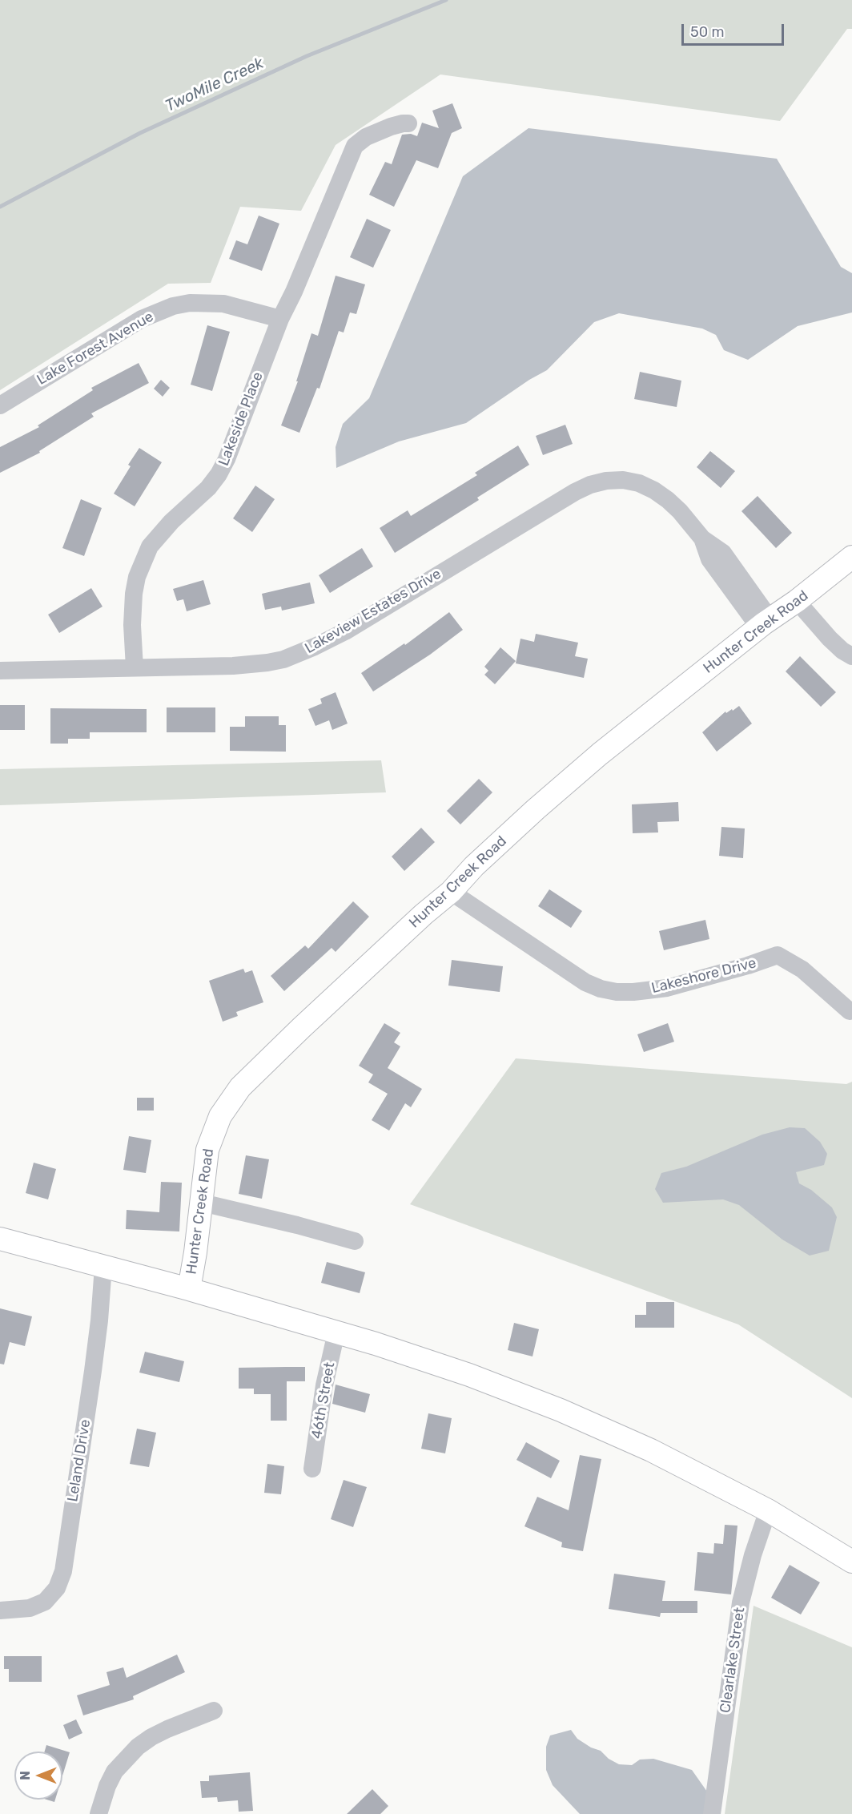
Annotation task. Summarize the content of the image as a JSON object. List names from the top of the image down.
{
  "streets": {
    "main road": ["Hunter Creek Road"],
    "street": [
      "Lake Forest Avenue",
      "Lakeside Place",
      "Lakeview Estates Drive",
      "Lakeshore Drive",
      "46th Street",
      "Leland Drive",
      "Clearlake Street"
    ]
  },
  "crossings": [
    ["Lake Forest Avenue", "Lakeside Place"],
    ["Lakeside Place", "Lakeview Estates Drive"],
    ["Lakeview Estates Drive", "Hunter Creek Road"],
    ["Hunter Creek Road", "Lakeshore Drive"]
  ],
  "water": ["TwoMile Creek"],
  "scale_bar": "50 m",
  "north": "left"
}
